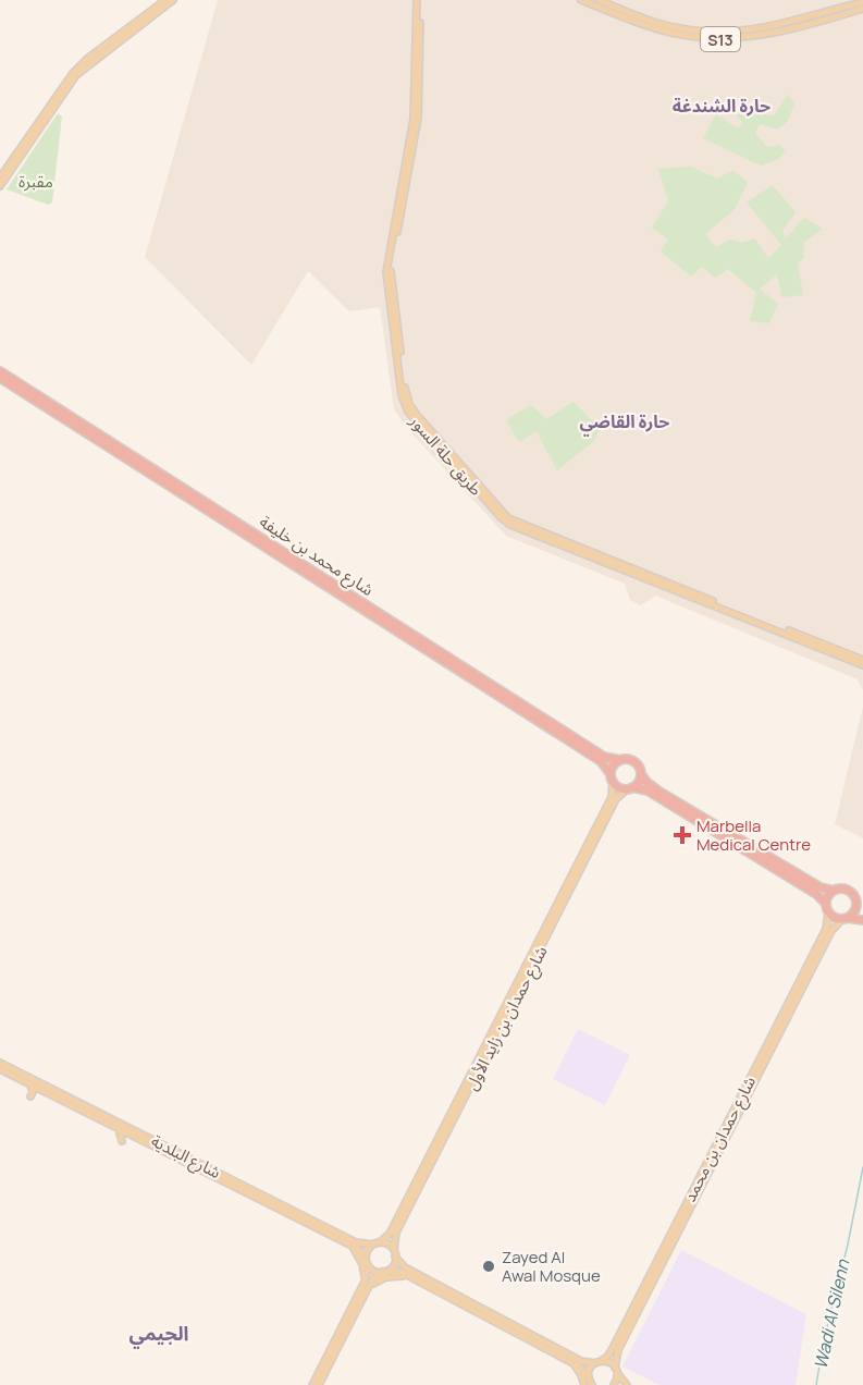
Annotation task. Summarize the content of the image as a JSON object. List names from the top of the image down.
{
  "streets": {
    "highway": ["شارع محمد بن خليفة"],
    "main road": [
      "S13",
      "طريق حلة السور",
      "شارع حمدان بن زايد الأول",
      "شارع حمدان بن محمد",
      "شارع البلدية"
    ]
  },
  "crossings": [
    ["شارع محمد بن خليفة", "شارع حمدان بن زايد الأول"],
    ["شارع حمدان بن زايد الأول", "شارع البلدية"]
  ],
  "districts": ["حارة الشندغة", "حارة القاضي", "الجيمي"],
  "water": ["Wadi Al Silenn"],
  "parks": ["مقبرة"],
  "places": {
    "health": ["Marbella Medical Centre"],
    "other": ["Zayed Al Awal Mosque"]
  }
}
